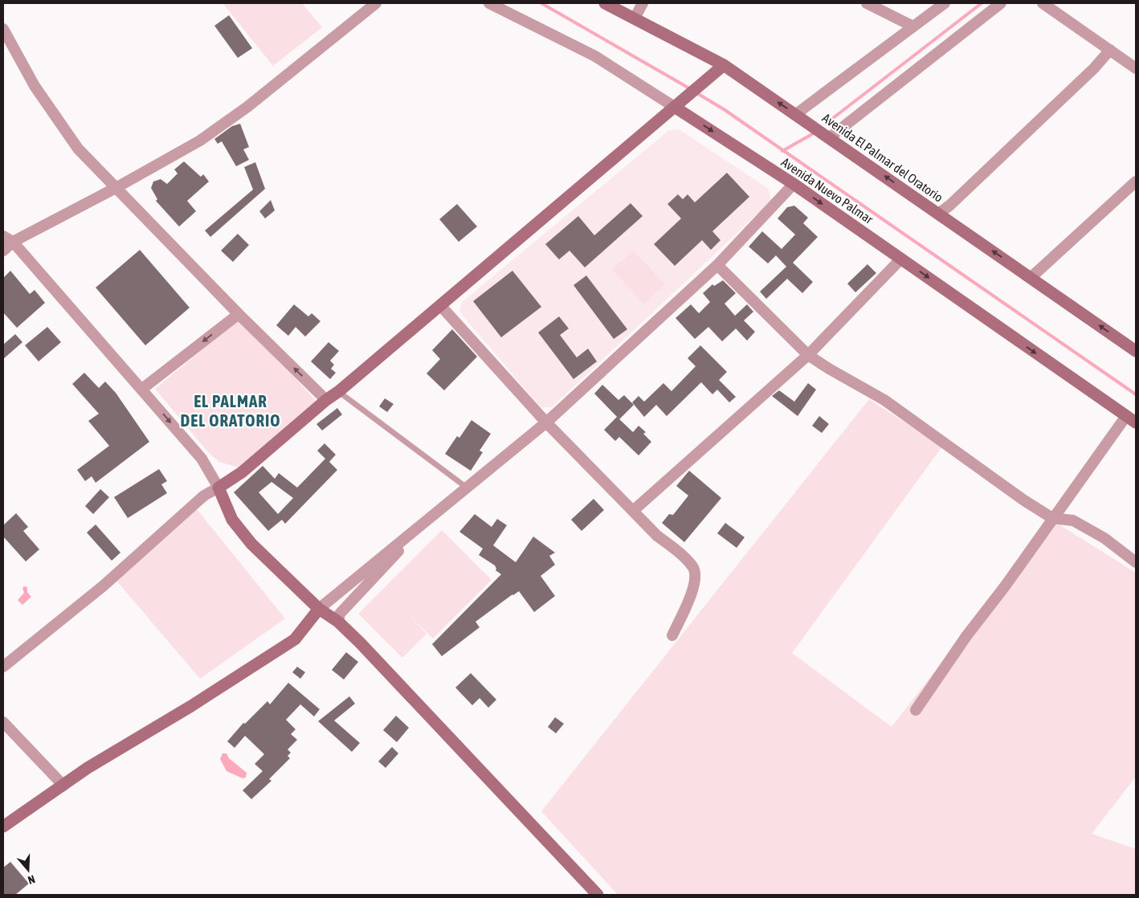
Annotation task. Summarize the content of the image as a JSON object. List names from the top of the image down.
{
  "streets": {
    "main road": ["Avenida El Palmar del Oratorio", "Avenida Nuevo Palmar"]
  },
  "one_way": ["Avenida El Palmar del Oratorio", "Avenida Nuevo Palmar"],
  "districts": ["EL PALMAR DEL ORATORIO"],
  "north": "bottom"
}
